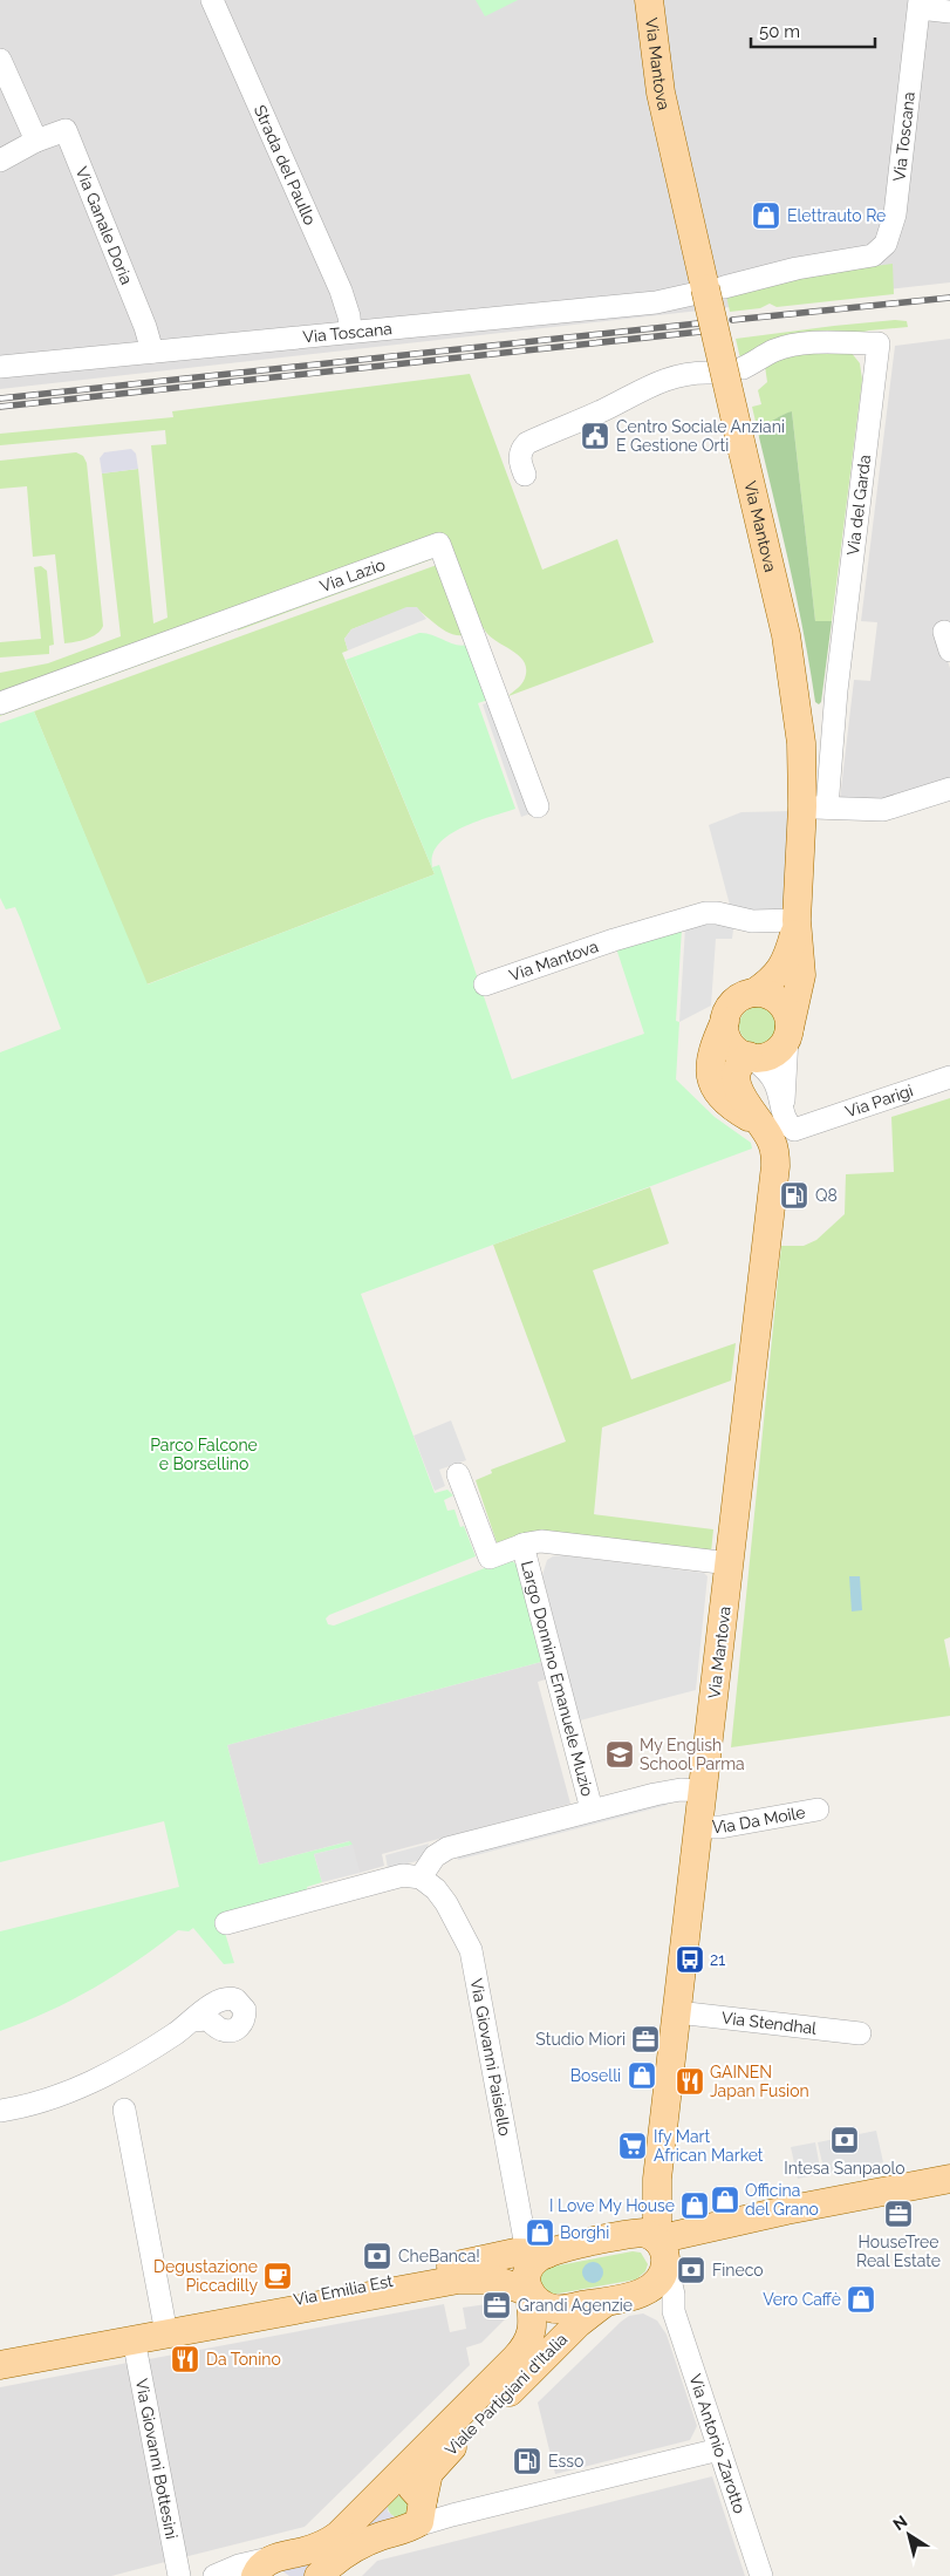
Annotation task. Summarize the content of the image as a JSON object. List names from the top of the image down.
{
  "streets": {
    "main road": ["Via Mantova", "Via Emilia Est", "Viale Partigiani d'Italia"],
    "street": [
      "Via Toscana",
      "Strada del Paullo",
      "Via Ganale Doria",
      "Via del Garda",
      "Via Lazio",
      "Via Parigi",
      "Largo Donnino Emanuele Muzio",
      "Via Da Moile",
      "Via Stendhal",
      "Via Giovanni Paisiello",
      "Via Antonio Zarotto",
      "Via Giovanni Bottesini"
    ]
  },
  "crossings": [
    ["Via Mantova", "Via del Garda"],
    ["Via Mantova", "Via Parigi"],
    ["Via Mantova", "Largo Donnino Emanuele Muzio"],
    ["Via Mantova", "Via Da Moile"],
    ["Via Mantova", "Via Stendhal"],
    ["Via Mantova", "Via Emilia Est"],
    ["Via Mantova", "Via Antonio Zarotto"],
    ["Via Toscana", "Strada del Paullo"],
    ["Via Toscana", "Via Ganale Doria"],
    ["Via Giovanni Paisiello", "Via Emilia Est"],
    ["Via Emilia Est", "Viale Partigiani d'Italia"],
    ["Via Emilia Est", "Via Antonio Zarotto"],
    ["Via Emilia Est", "Via Giovanni Bottesini"]
  ],
  "parks": ["Parco Falcone e Borsellino"],
  "places": {
    "shop": [
      "Elettrauto Re",
      "Boselli",
      "Officina del Grano",
      "I Love My House",
      "Borghi",
      "Vero Caffè"
    ],
    "public building": ["Centro Sociale Anziani E Gestione Orti"],
    "fuel station": ["Q8", "Esso"],
    "school or university": ["My English School Parma"],
    "bus stop": ["21"],
    "office": ["Studio Miori", "HouseTree Real Estate", "Grandi Agenzie"],
    "restaurant": ["GAINEN Japan Fusion", "Da Tonino"],
    "bank": ["Intesa Sanpaolo", "CheBanca!", "Fineco"],
    "supermarket": ["Ify Mart African Market"],
    "cafe": ["Degustazione Piccadilly"]
  },
  "scale_bar": "50 m",
  "north": "top left"
}
